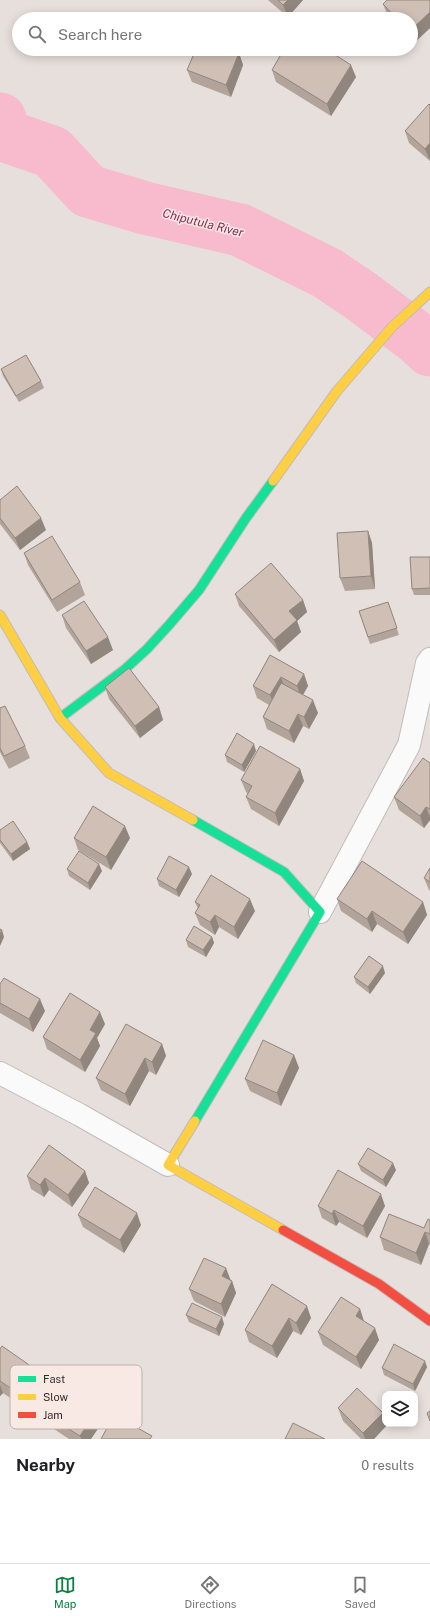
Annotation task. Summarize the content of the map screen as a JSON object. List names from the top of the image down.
{
  "water": ["Chiputula River"],
  "legend": ["Fast", "Slow", "Jam"],
  "page": {
    "search": "Search here",
    "heading": ["Nearby", "0 results"],
    "nav": ["Map", "Directions", "Saved"]
  }
}
